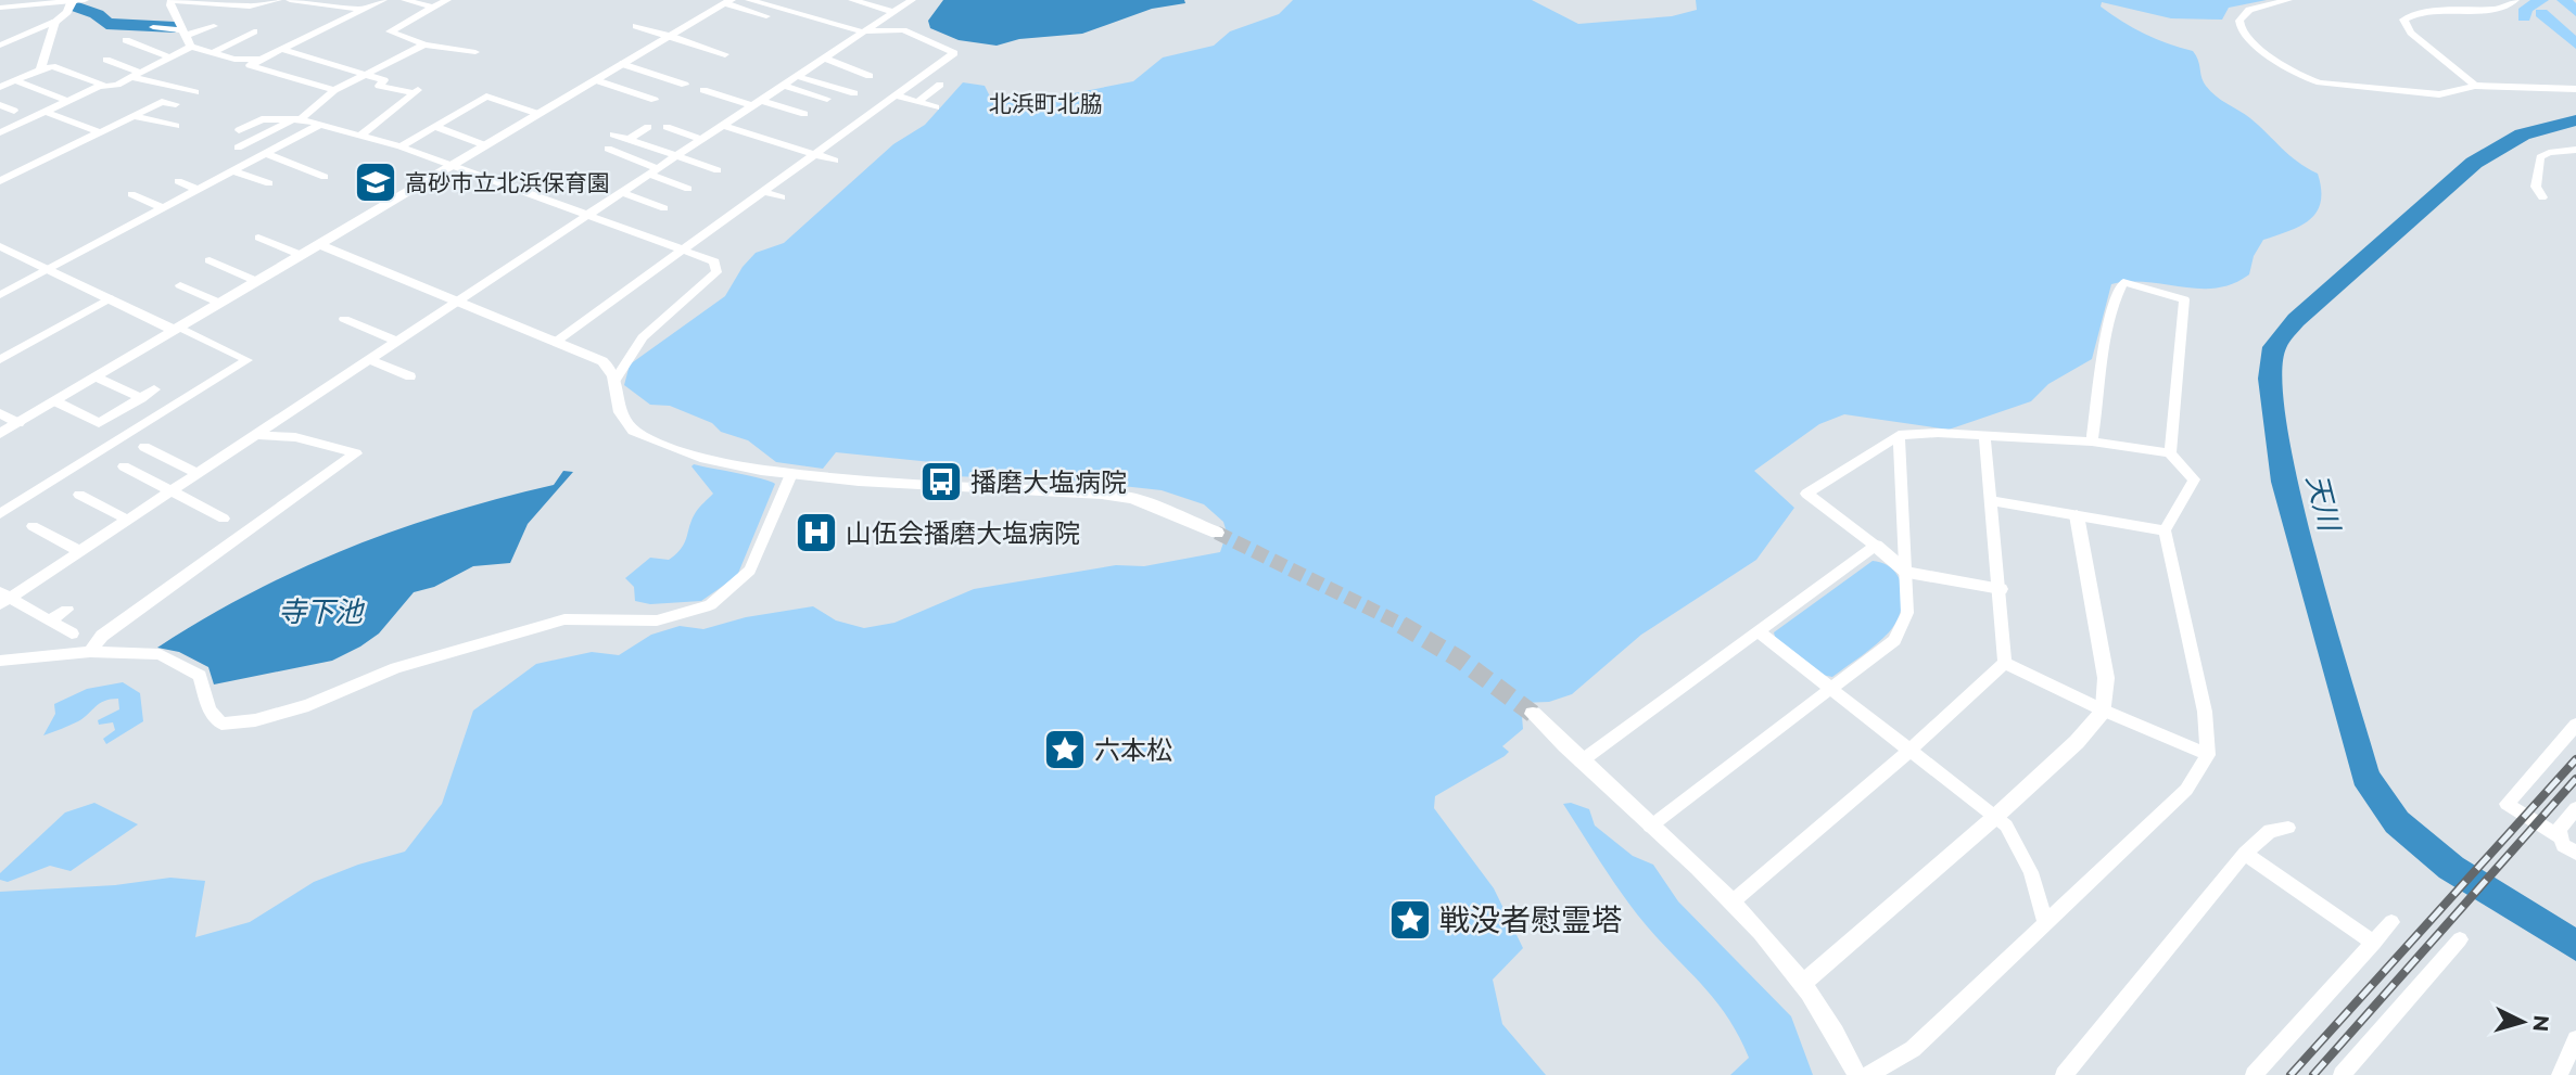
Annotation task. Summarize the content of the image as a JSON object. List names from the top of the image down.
{
  "districts": ["北浜町北脇"],
  "water": ["天川", "寺下池"],
  "places": {
    "school or university": ["高砂市立北浜保育園"],
    "bus stop": ["播磨大塩病院"],
    "hospital": ["山伍会播磨大塩病院"],
    "place": ["六本松", "戦没者慰霊塔"]
  },
  "north": "right"
}
